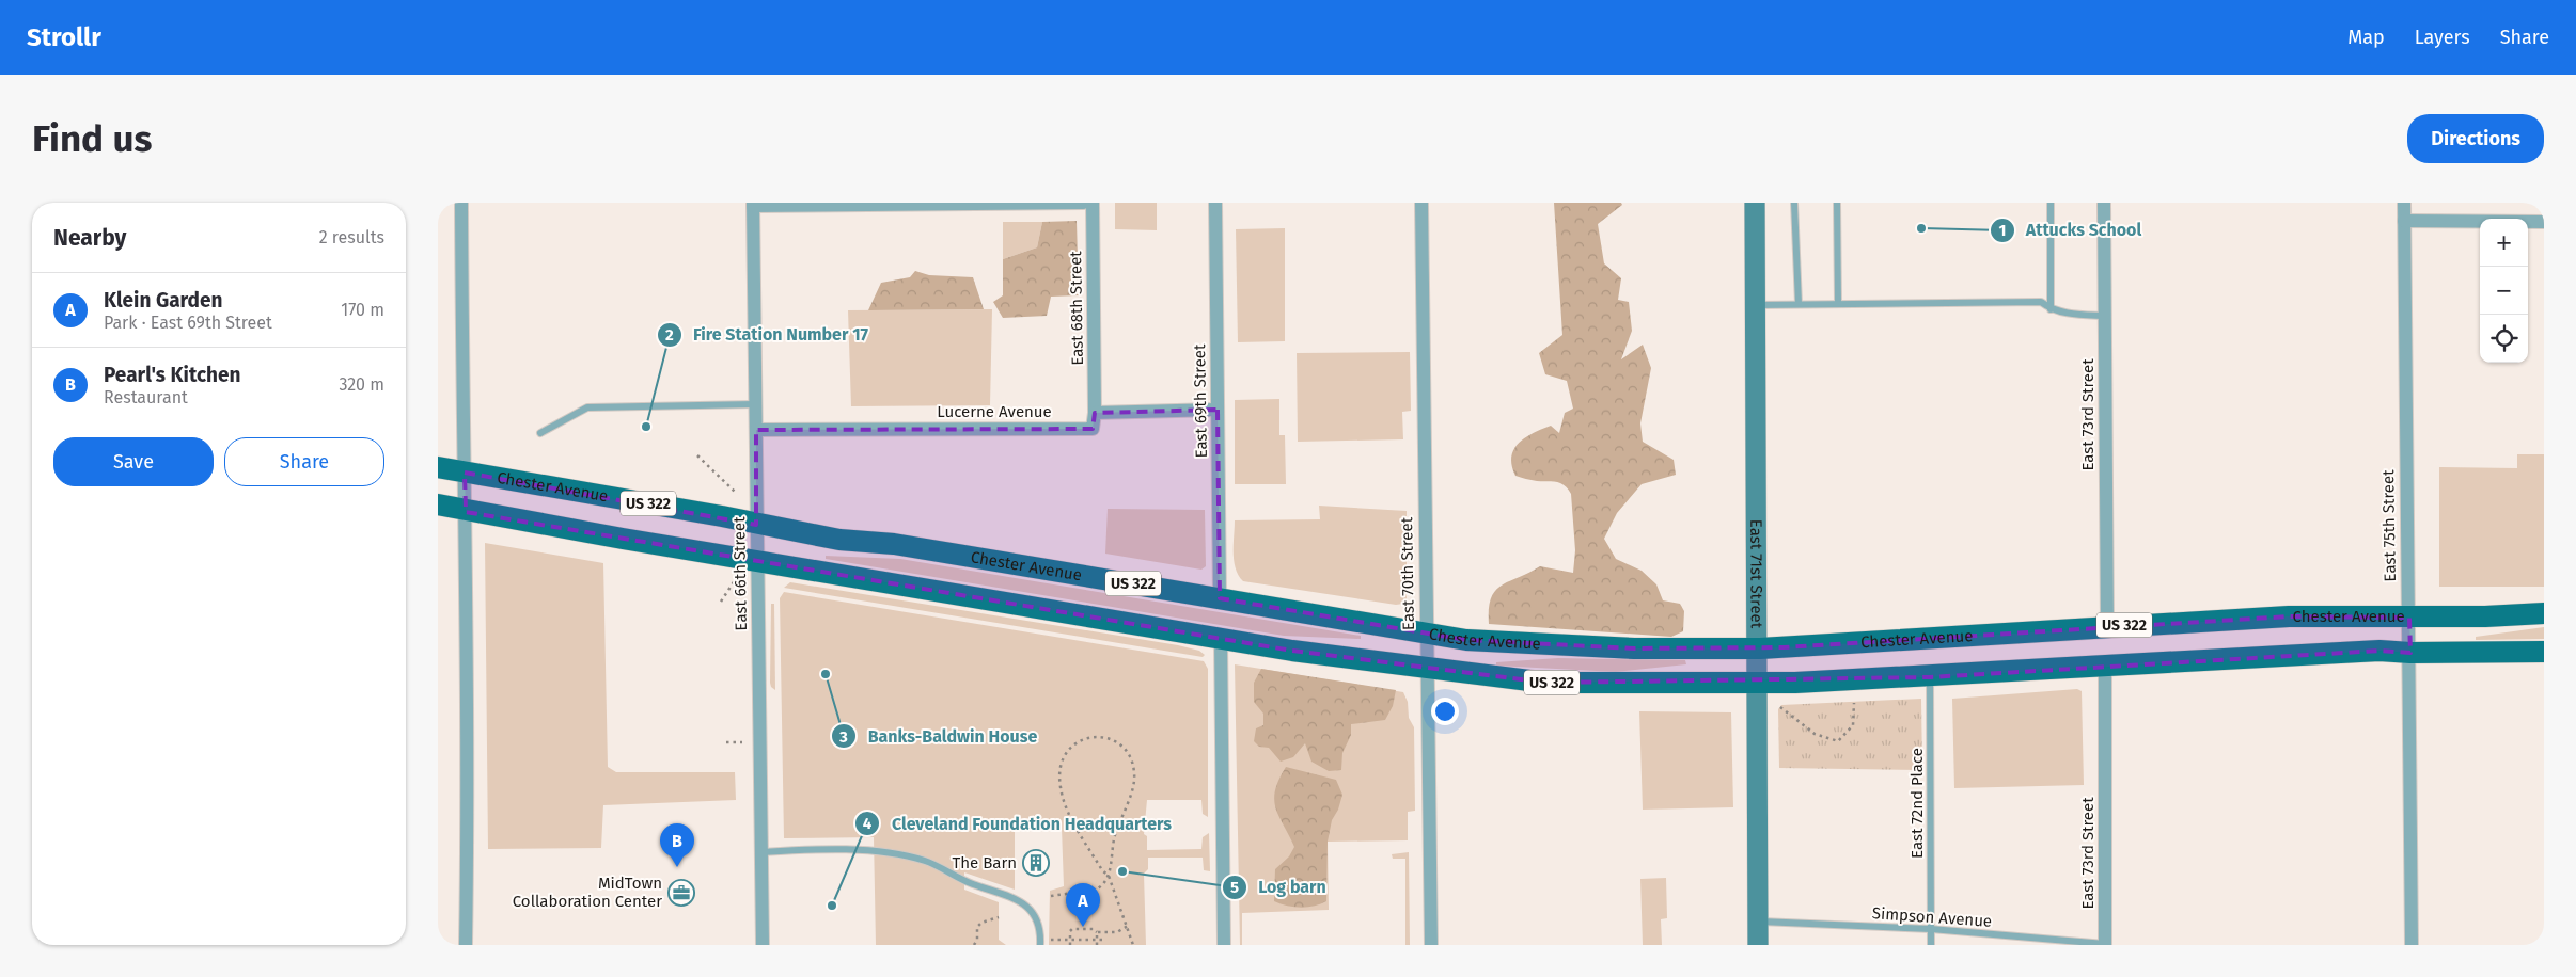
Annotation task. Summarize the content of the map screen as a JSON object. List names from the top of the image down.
{
  "streets": {
    "main road": ["Chester Avenue", "US 322"],
    "street": [
      "East 68th Street",
      "East 69th Street",
      "Lucerne Avenue",
      "East 73rd Street",
      "East 75th Street",
      "East 66th Street",
      "East 70th Street",
      "East 71st Street"
    ],
    "lane": ["East 72nd Place", "Simpson Avenue"]
  },
  "crossings": [
    ["East 68th Street", "Lucerne Avenue"],
    ["East 69th Street", "Chester Avenue"],
    ["Lucerne Avenue", "East 66th Street"],
    ["East 73rd Street", "Chester Avenue"],
    ["East 73rd Street", "Simpson Avenue"],
    ["Chester Avenue", "East 75th Street"],
    ["Chester Avenue", "East 66th Street"],
    ["Chester Avenue", "East 70th Street"],
    ["Chester Avenue", "East 71st Street"],
    ["Chester Avenue", "East 72nd Place"],
    ["East 71st Street", "Simpson Avenue"],
    ["East 72nd Place", "Simpson Avenue"]
  ],
  "places": {
    "other": [
      "Attucks School",
      "Fire Station Number 17",
      "Banks-Baldwin House",
      "Log barn",
      "Cleveland Foundation Headquarters"
    ],
    "building": ["The Barn"],
    "office": ["MidTown Collaboration Center"]
  },
  "page": {
    "header": "Strollr",
    "nav": ["Map", "Layers", "Share"],
    "buttons": [
      "Directions",
      ["Save", "Share"]
    ],
    "title": "Find us",
    "heading": ["Nearby", "2 results"],
    "map_buttons": ["+", "−"],
    "list": [
      {
        "mark": "A",
        "name": "Klein Garden",
        "note": "Park · East 69th Street",
        "value": "170 m"
      },
      {
        "mark": "B",
        "name": "Pearl's Kitchen",
        "note": "Restaurant",
        "value": "320 m"
      }
    ],
    "pins": ["B", "A"]
  }
}
